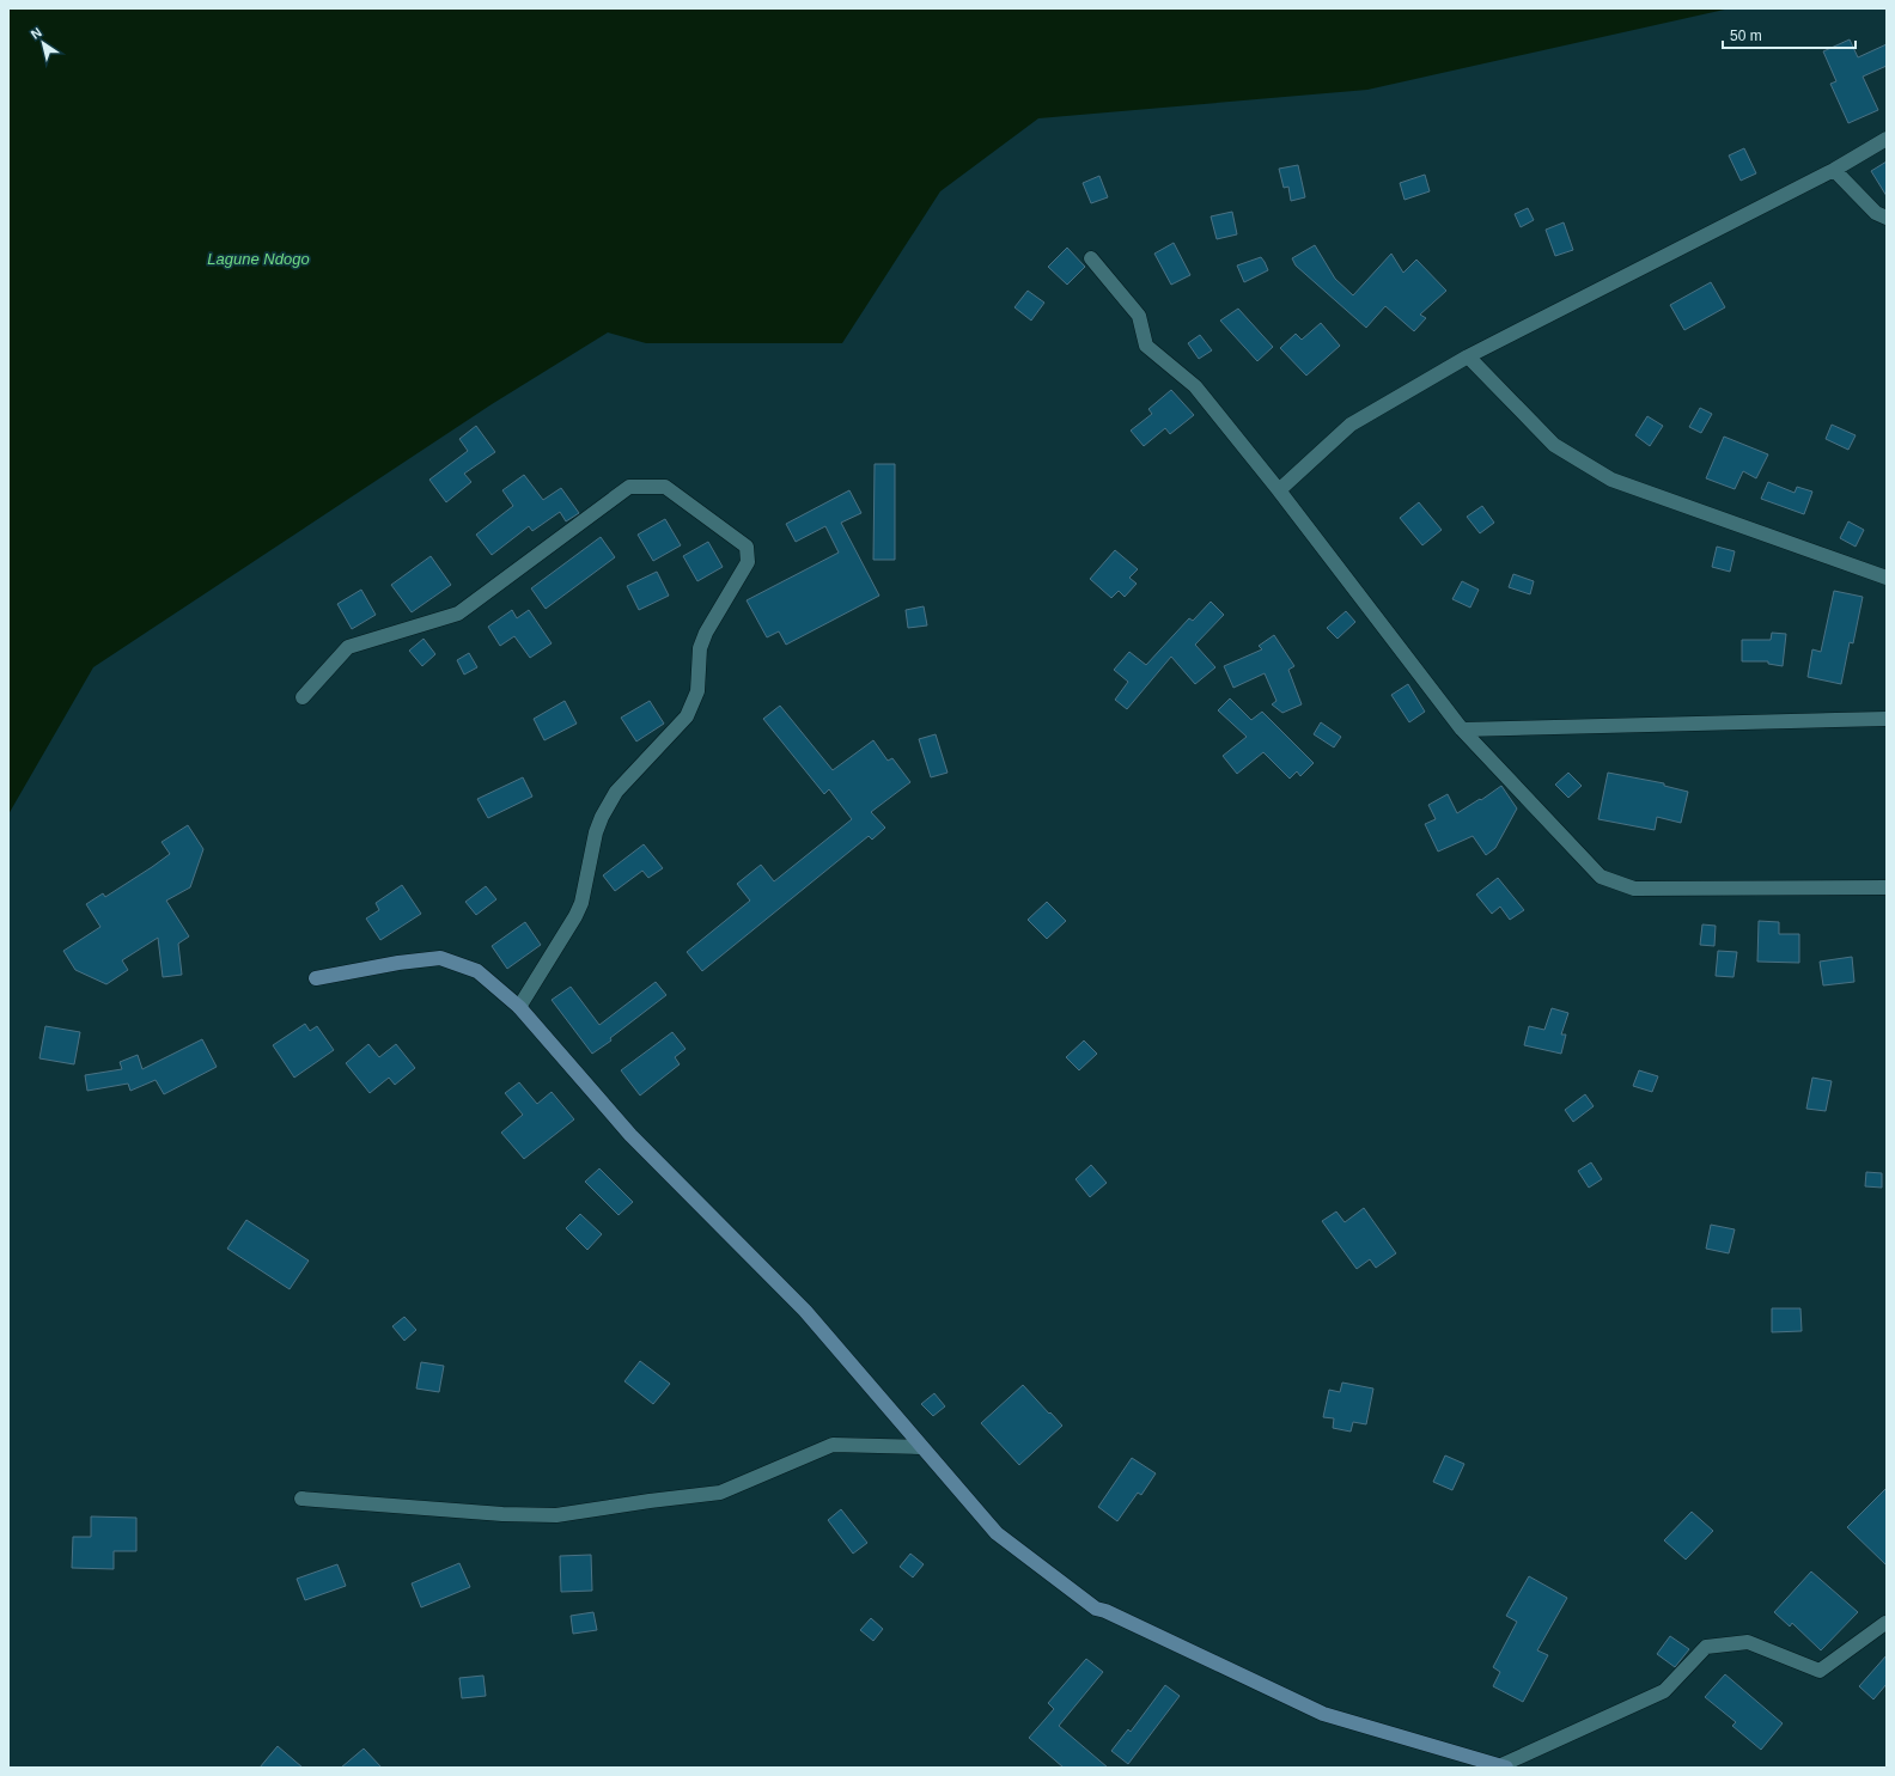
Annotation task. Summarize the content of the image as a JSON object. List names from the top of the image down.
{
  "water": ["Lagune Ndogo"],
  "scale_bar": "50 m",
  "north": "top left"
}
